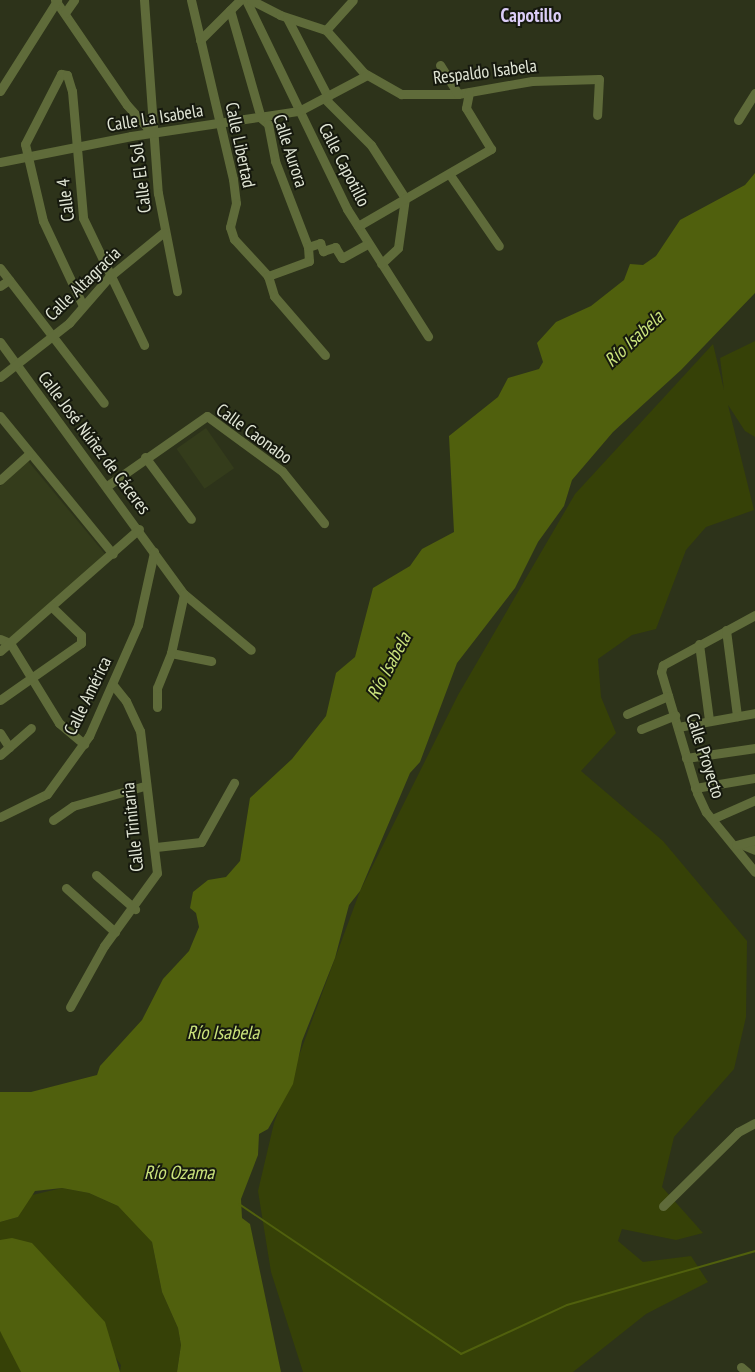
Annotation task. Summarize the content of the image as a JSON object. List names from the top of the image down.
{
  "streets": {
    "street": [
      "Respaldo Isabela",
      "Calle La Isabela",
      "Calle Libertad",
      "Calle Aurora",
      "Calle Capotillo",
      "Calle El Sol",
      "Calle 4",
      "Calle Altagracia",
      "Calle Caonabo",
      "Calle José Núñez de Cáceres",
      "Calle América",
      "Calle Proyecto",
      "Calle Trinitaria"
    ]
  },
  "crossings": [
    ["Respaldo Isabela", "Calle La Isabela"],
    ["Calle La Isabela", "Calle Libertad"],
    ["Calle La Isabela", "Calle Aurora"],
    ["Calle La Isabela", "Calle Capotillo"],
    ["Calle La Isabela", "Calle El Sol"],
    ["Calle La Isabela", "Calle 4"],
    ["Calle El Sol", "Calle Altagracia"],
    ["Calle 4", "Calle Altagracia"],
    ["Calle Altagracia", "Calle José Núñez de Cáceres"],
    ["Calle Caonabo", "Calle José Núñez de Cáceres"],
    ["Calle José Núñez de Cáceres", "Calle América"],
    ["Calle América", "Calle Trinitaria"]
  ],
  "districts": ["Capotillo"],
  "water": ["Río Isabela", "Río Ozama"]
}
